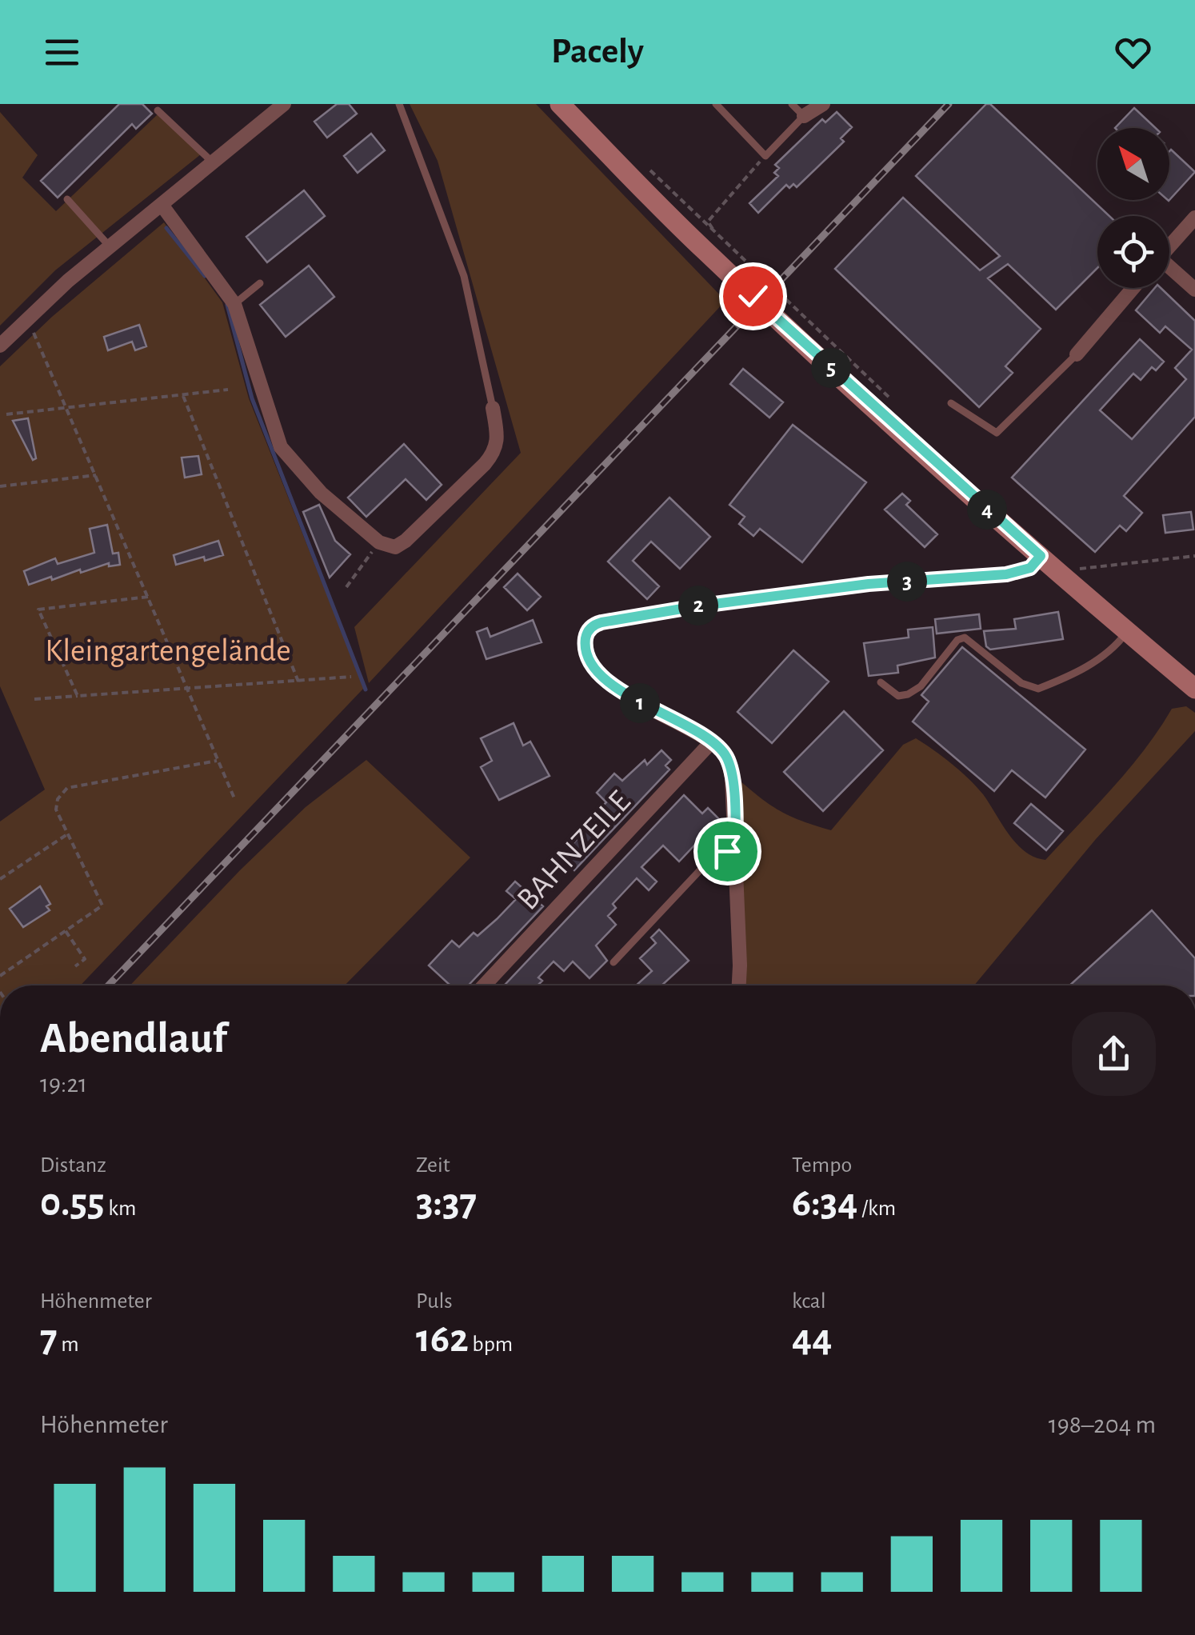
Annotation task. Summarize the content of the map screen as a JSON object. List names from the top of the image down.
{
  "streets": {
    "street": ["BAHNZEILE"]
  },
  "parks": ["Kleingartengelände"],
  "north": "top left",
  "page": {
    "header": "Pacely",
    "pins": [
      "5",
      "4",
      "3",
      "2",
      "1"
    ],
    "heading": ["Abendlauf", "19:21"],
    "stats": [
      ["Distanz", "0.55 km"],
      ["Zeit", "3:37"],
      ["Tempo", "6:34 /km"],
      ["Höhenmeter", "7 m"],
      ["Puls", "162 bpm"],
      ["kcal", "44"]
    ],
    "chart": ["Höhenmeter", "198–204 m"]
  }
}
